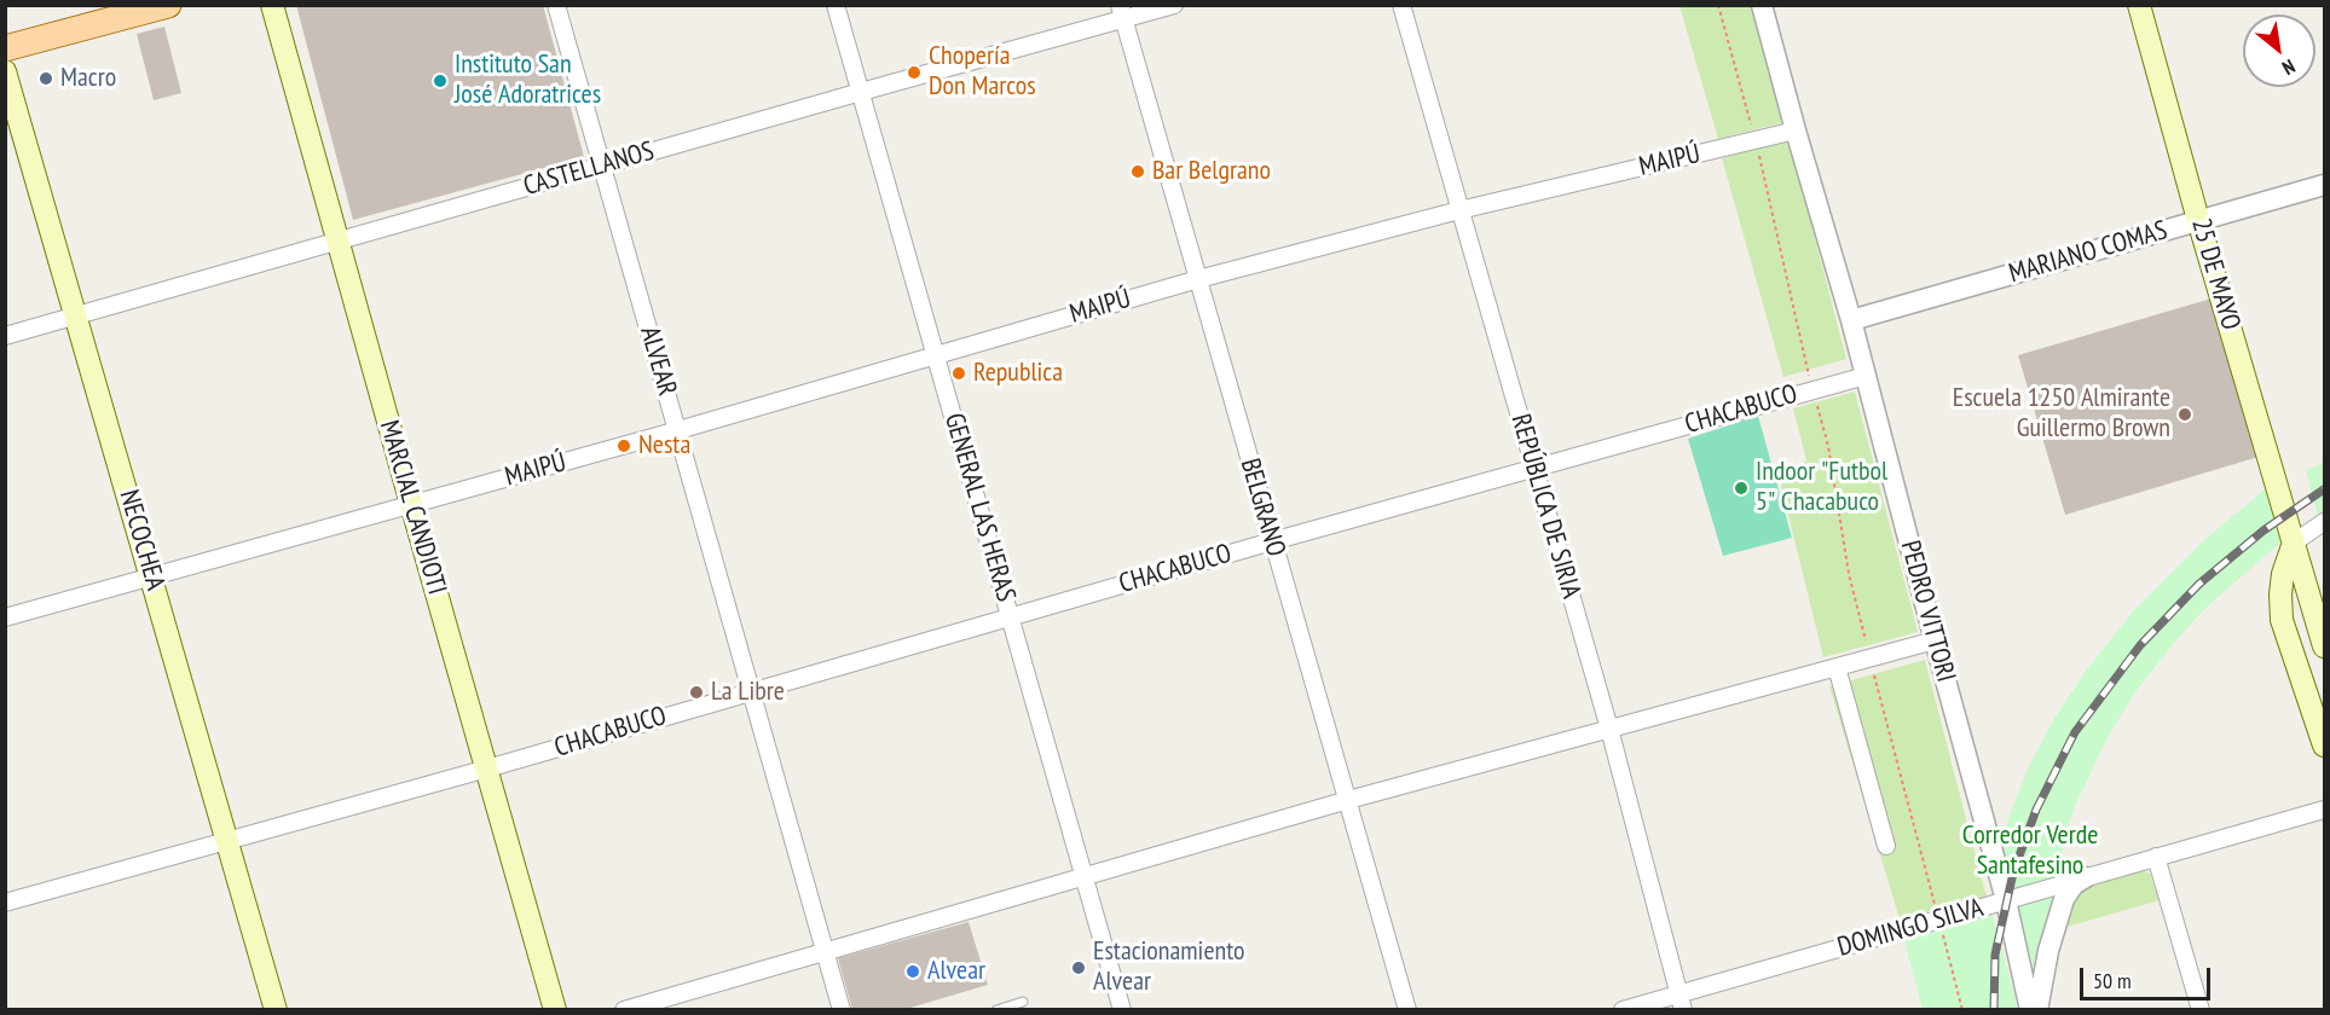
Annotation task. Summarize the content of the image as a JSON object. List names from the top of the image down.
{
  "streets": {
    "main road": ["25 DE MAYO", "MARCIAL CANDIOTI", "NECOCHEA"],
    "street": [
      "MAIPÚ",
      "CASTELLANOS",
      "MARIANO COMAS",
      "ALVEAR",
      "CHACABUCO",
      "REPÚBLICA DE SIRIA",
      "GENERAL LAS HERAS",
      "BELGRANO",
      "PEDRO VITTORI",
      "DOMINGO SILVA"
    ]
  },
  "crossings": [
    ["MAIPÚ", "ALVEAR"],
    ["MAIPÚ", "REPÚBLICA DE SIRIA"],
    ["MAIPÚ", "MARCIAL CANDIOTI"],
    ["MAIPÚ", "GENERAL LAS HERAS"],
    ["MAIPÚ", "BELGRANO"],
    ["MAIPÚ", "NECOCHEA"],
    ["MAIPÚ", "PEDRO VITTORI"],
    ["CASTELLANOS", "ALVEAR"],
    ["CASTELLANOS", "MARCIAL CANDIOTI"],
    ["CASTELLANOS", "GENERAL LAS HERAS"],
    ["CASTELLANOS", "BELGRANO"],
    ["CASTELLANOS", "NECOCHEA"],
    ["MARIANO COMAS", "25 DE MAYO"],
    ["MARIANO COMAS", "PEDRO VITTORI"],
    ["ALVEAR", "CHACABUCO"],
    ["CHACABUCO", "REPÚBLICA DE SIRIA"],
    ["CHACABUCO", "MARCIAL CANDIOTI"],
    ["CHACABUCO", "GENERAL LAS HERAS"],
    ["CHACABUCO", "BELGRANO"],
    ["CHACABUCO", "NECOCHEA"],
    ["CHACABUCO", "PEDRO VITTORI"],
    ["REPÚBLICA DE SIRIA", "DOMINGO SILVA"],
    ["PEDRO VITTORI", "DOMINGO SILVA"]
  ],
  "parks": ["Corredor Verde Santafesino"],
  "places": [
    "Chopería Don Marcos",
    "Macro",
    "Instituto San José Adoratrices",
    "Bar Belgrano",
    "Republica",
    "Escuela 1250 Almirante Guillermo Brown",
    "Nesta",
    "Indoor \"Futbol 5\" Chacabuco",
    "La Libre",
    "Estacionamiento Alvear",
    "Alvear"
  ],
  "scale_bar": "50 m",
  "north": "bottom right"
}
